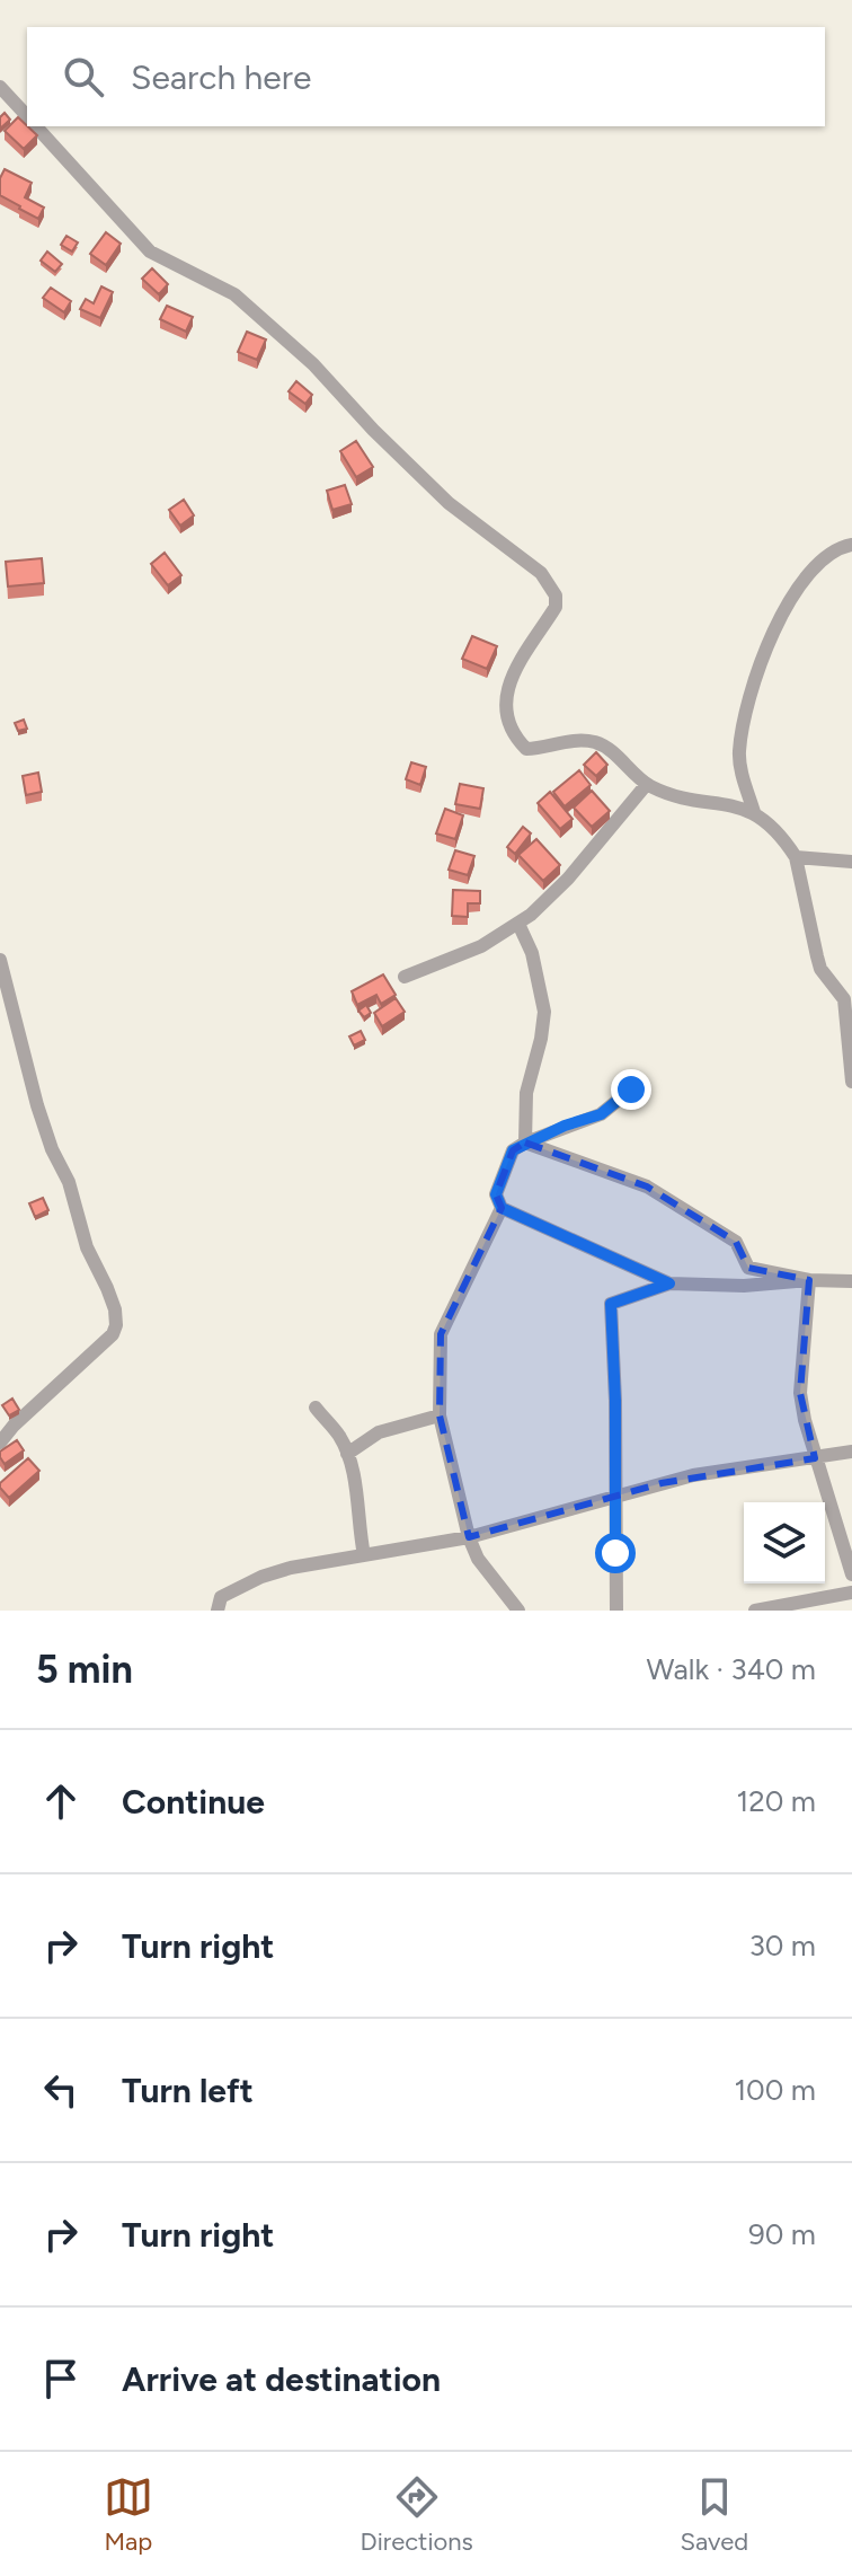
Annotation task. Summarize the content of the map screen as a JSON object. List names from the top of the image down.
{
  "page": {
    "search": "Search here",
    "heading": ["5 min", "Walk · 340 m"],
    "list": [
      ["Continue", "120 m"],
      ["Turn right", "30 m"],
      ["Turn left", "100 m"],
      ["Turn right", "90 m"],
      "Arrive at destination"
    ],
    "nav": ["Map", "Directions", "Saved"]
  }
}
